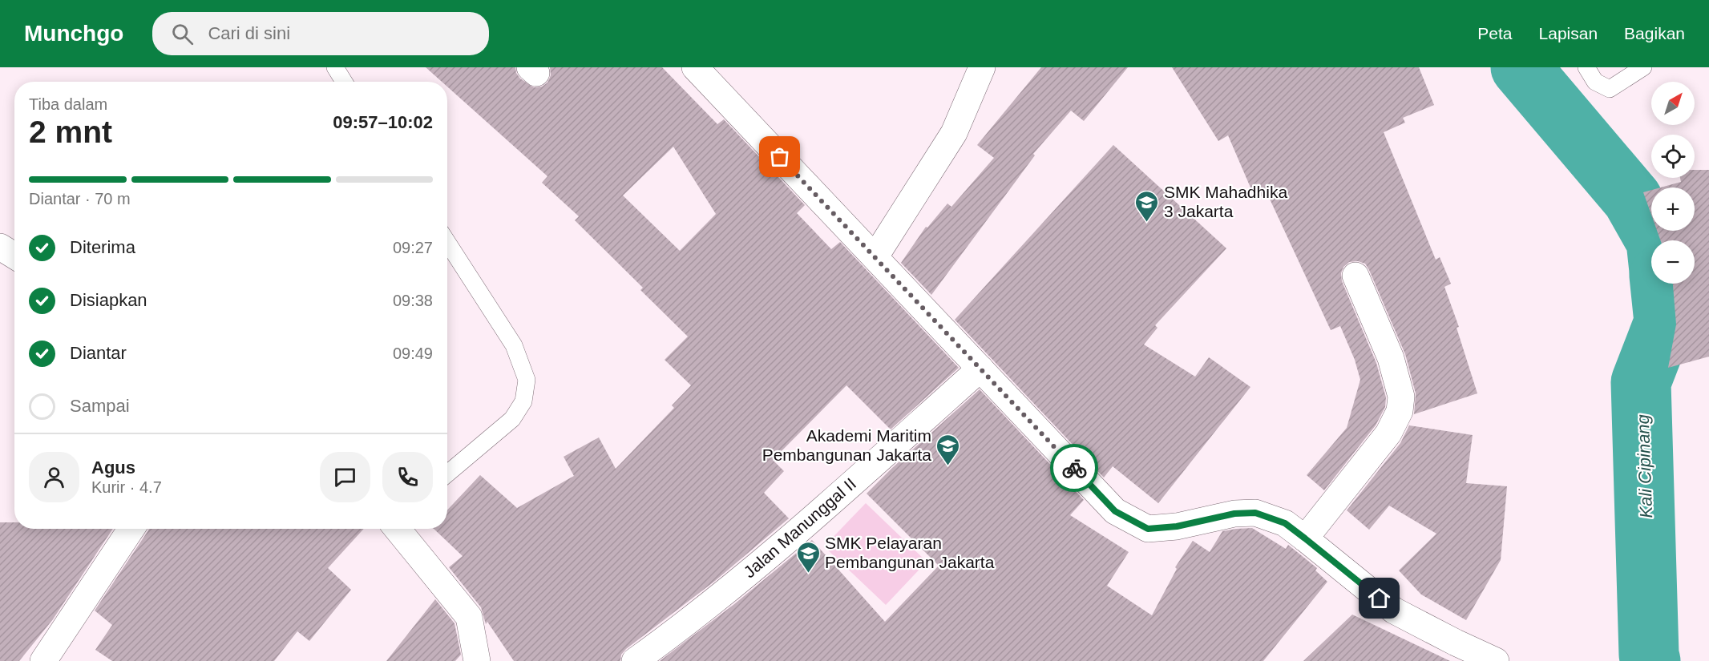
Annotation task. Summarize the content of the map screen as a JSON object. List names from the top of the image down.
{
  "streets": {
    "street": ["Jalan Manunggal II"]
  },
  "water": ["Kali Cipinang"],
  "places": {
    "school or university": ["SMK Mahadhika 3 Jakarta", "Akademi Maritim Pembangunan Jakarta", "SMK Pelayaran Pembangunan Jakarta"]
  },
  "north": "top right",
  "page": {
    "header": "Munchgo",
    "search": "Cari di sini",
    "nav": ["Peta", "Lapisan", "Bagikan"],
    "map_buttons": ["+", "−"],
    "heading": ["2 mnt", "Tiba dalam", "09:57–10:02"],
    "panel": ["Agus", "Kurir · 4.7"],
    "bar": "Diantar · 70 m",
    "list": [
      ["Diterima", "09:27"],
      ["Disiapkan", "09:38"],
      ["Diantar", "09:49"],
      "Sampai"
    ]
  }
}
